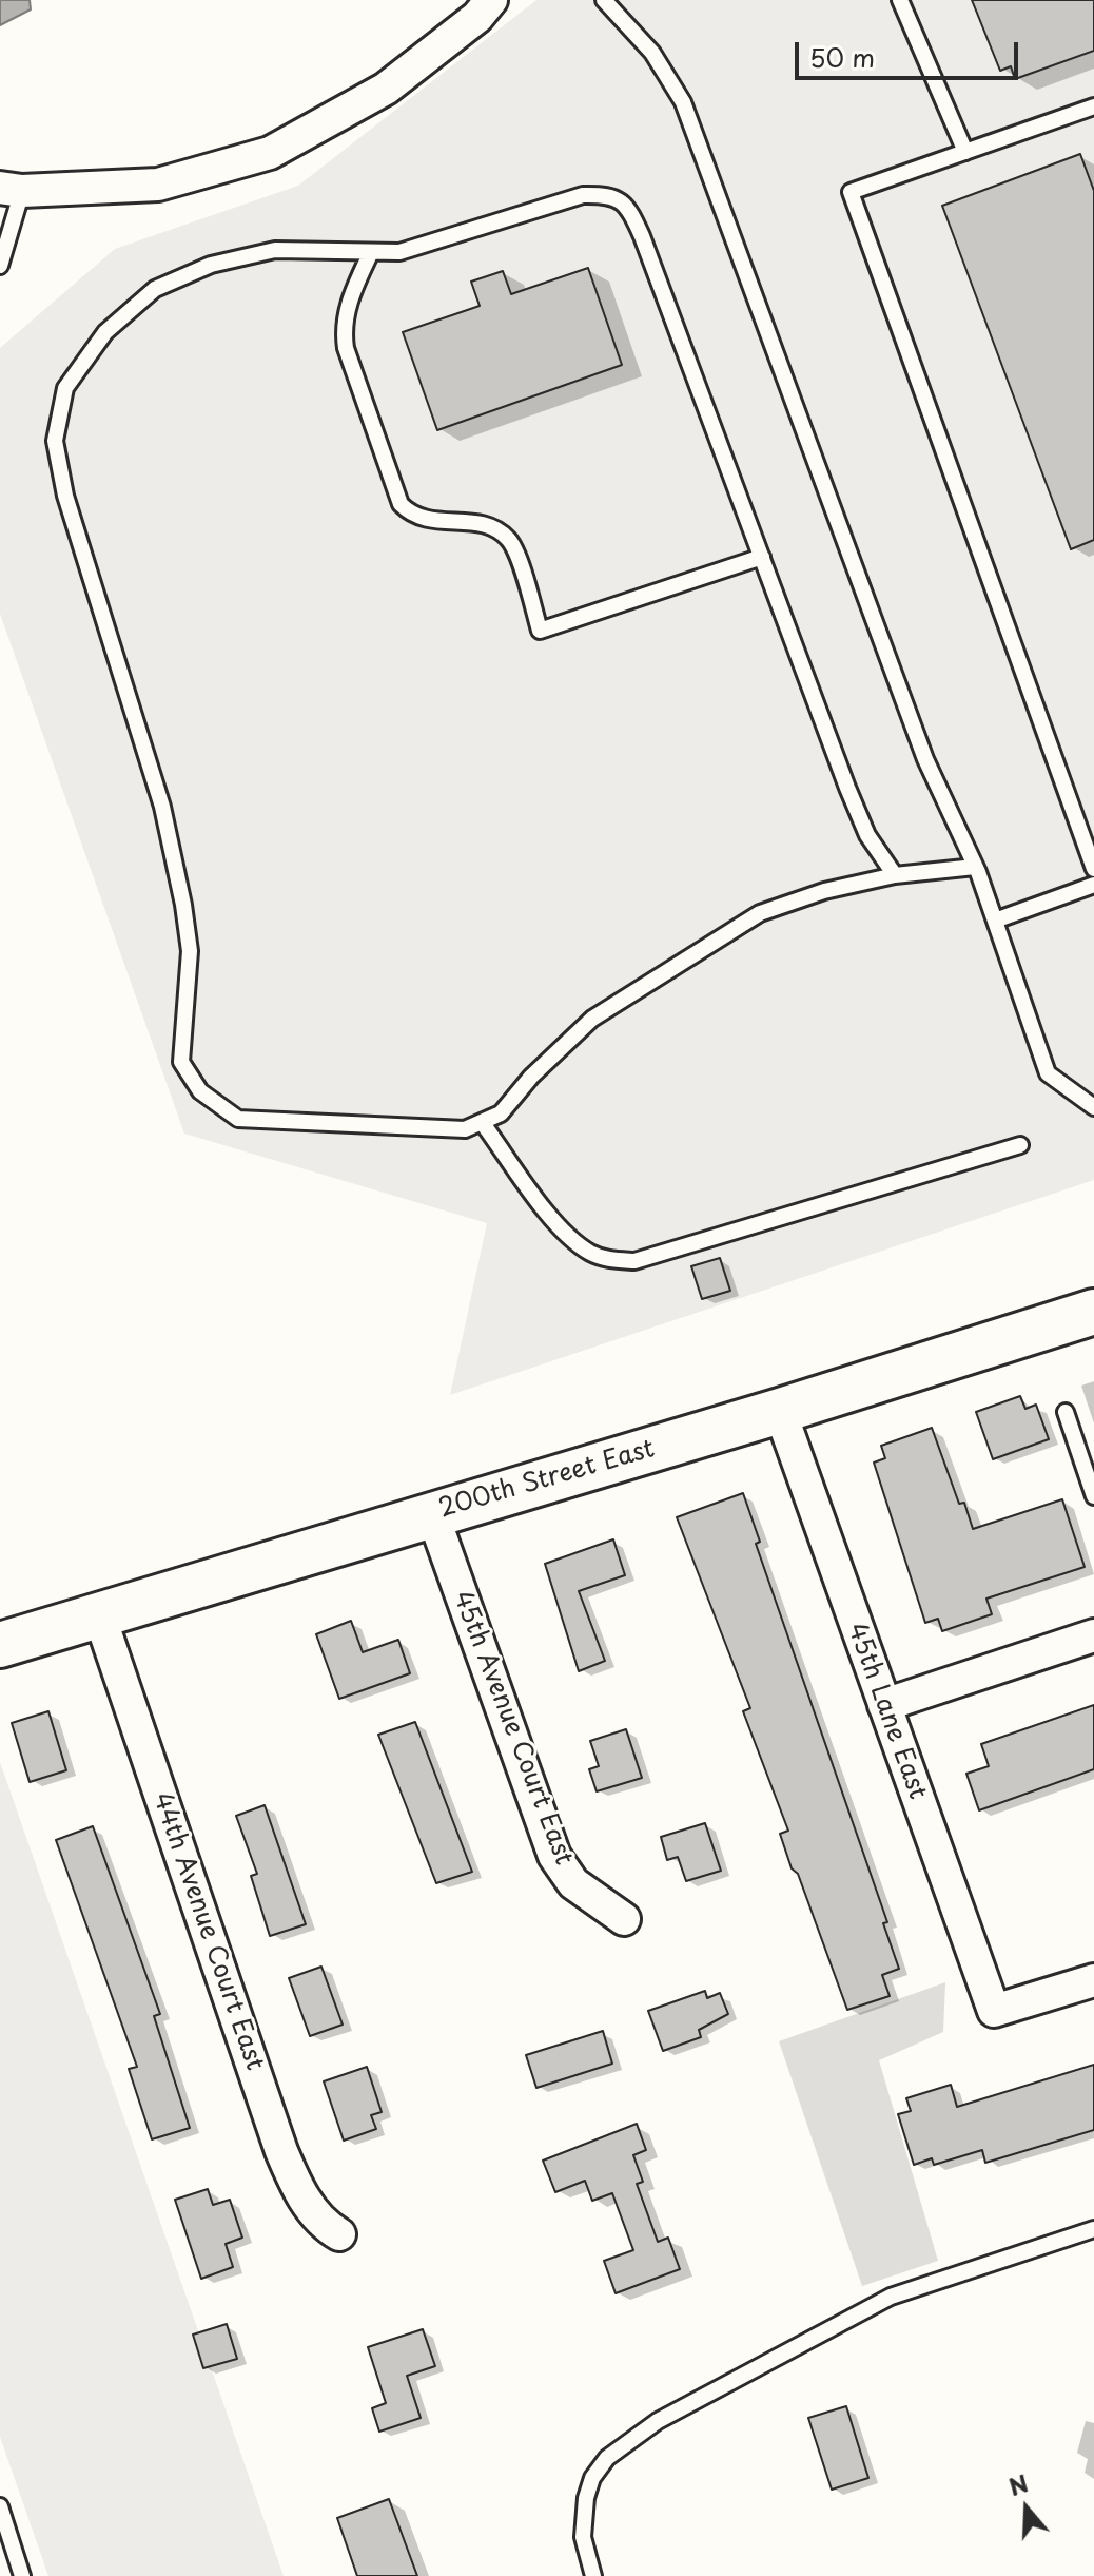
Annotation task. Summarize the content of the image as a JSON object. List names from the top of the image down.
{
  "streets": {
    "street": [
      "200th Street East",
      "45th Lane East",
      "45th Avenue Court East",
      "44th Avenue Court East"
    ]
  },
  "crossings": [
    ["200th Street East", "45th Lane East"],
    ["200th Street East", "45th Avenue Court East"],
    ["200th Street East", "44th Avenue Court East"]
  ],
  "scale_bar": "50 m",
  "north": "top"
}
